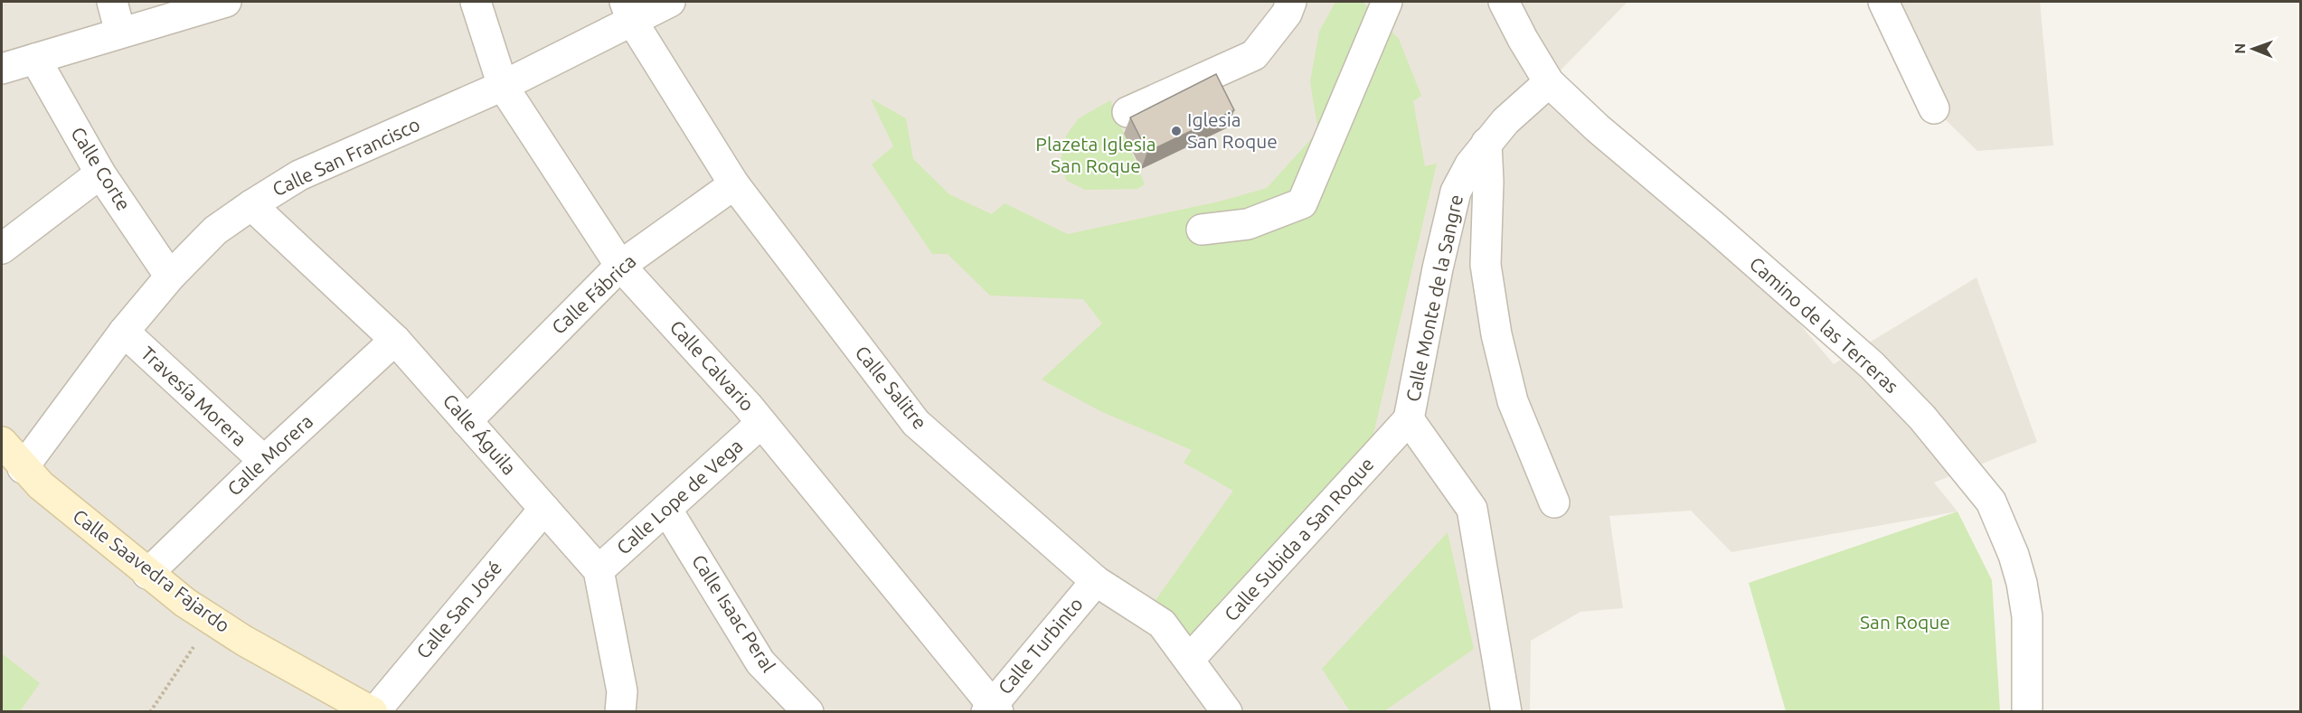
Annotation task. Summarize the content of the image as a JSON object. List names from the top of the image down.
{
  "streets": {
    "main road": ["Calle Saavedra Fajardo"],
    "street": [
      "Calle San Francisco",
      "Calle Corte",
      "Calle Fábrica",
      "Calle Monte de la Sangre",
      "Camino de las Terreras",
      "Calle Calvario",
      "Calle Salitre",
      "Travesía Morera",
      "Calle Águila",
      "Calle Morera",
      "Calle Lope de Vega",
      "Calle Subida a San Roque",
      "Calle San José",
      "Calle Isaac Peral",
      "Calle Turbinto"
    ]
  },
  "crossings": [
    ["Calle San Francisco", "Calle Corte"],
    ["Calle San Francisco", "Calle Calvario"],
    ["Calle San Francisco", "Calle Salitre"],
    ["Calle San Francisco", "Travesía Morera"],
    ["Calle San Francisco", "Calle Águila"],
    ["Calle San Francisco", "Calle Saavedra Fajardo"],
    ["Calle Fábrica", "Calle Calvario"],
    ["Calle Fábrica", "Calle Salitre"],
    ["Calle Fábrica", "Calle Águila"],
    ["Calle Monte de la Sangre", "Camino de las Terreras"],
    ["Calle Monte de la Sangre", "Calle Subida a San Roque"],
    ["Calle Calvario", "Calle Lope de Vega"],
    ["Calle Calvario", "Calle Turbinto"],
    ["Calle Salitre", "Calle Subida a San Roque"],
    ["Calle Salitre", "Calle Turbinto"],
    ["Travesía Morera", "Calle Morera"],
    ["Calle Águila", "Calle Morera"],
    ["Calle Águila", "Calle Lope de Vega"],
    ["Calle Águila", "Calle San José"],
    ["Calle Morera", "Calle Saavedra Fajardo"],
    ["Calle Lope de Vega", "Calle Isaac Peral"],
    ["Calle Saavedra Fajardo", "Calle San José"]
  ],
  "parks": ["Plazeta Iglesia San Roque", "San Roque"],
  "places": ["Iglesia San Roque"],
  "north": "left"
}
